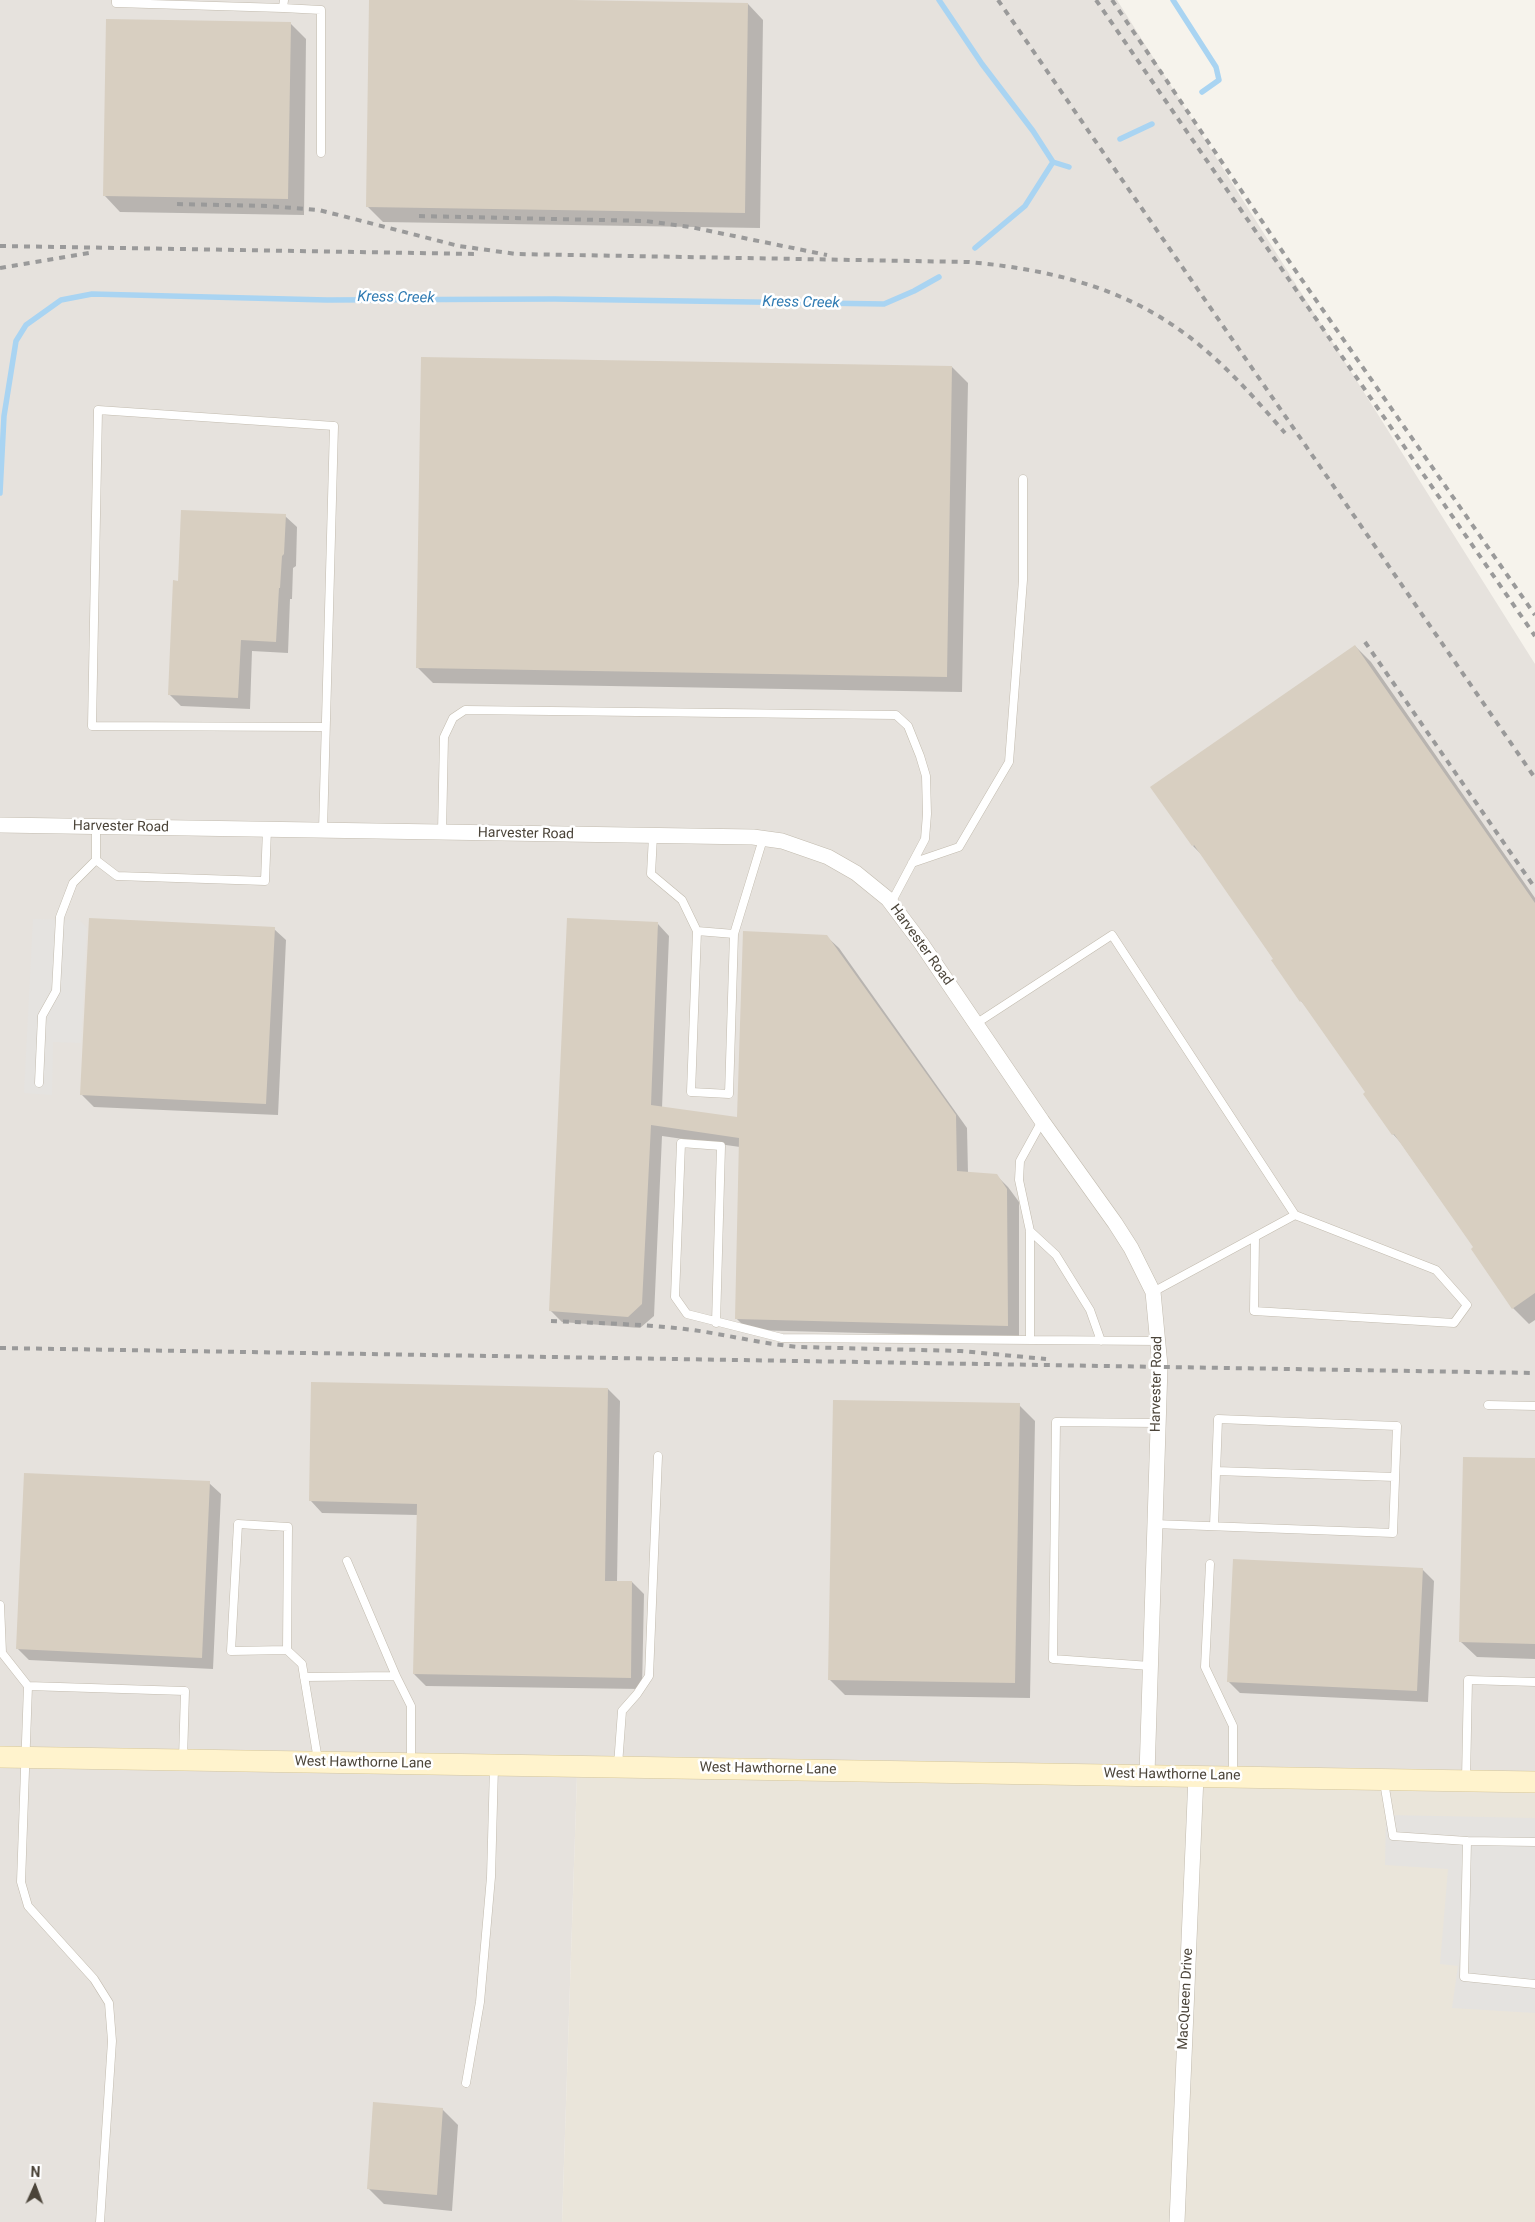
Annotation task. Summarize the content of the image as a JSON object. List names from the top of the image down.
{
  "streets": {
    "street": ["Harvester Road", "West Hawthorne Lane", "MacQueen Drive"]
  },
  "crossings": [
    ["Harvester Road", "West Hawthorne Lane"],
    ["West Hawthorne Lane", "MacQueen Drive"]
  ],
  "water": ["Kress Creek"],
  "north": "top"
}
